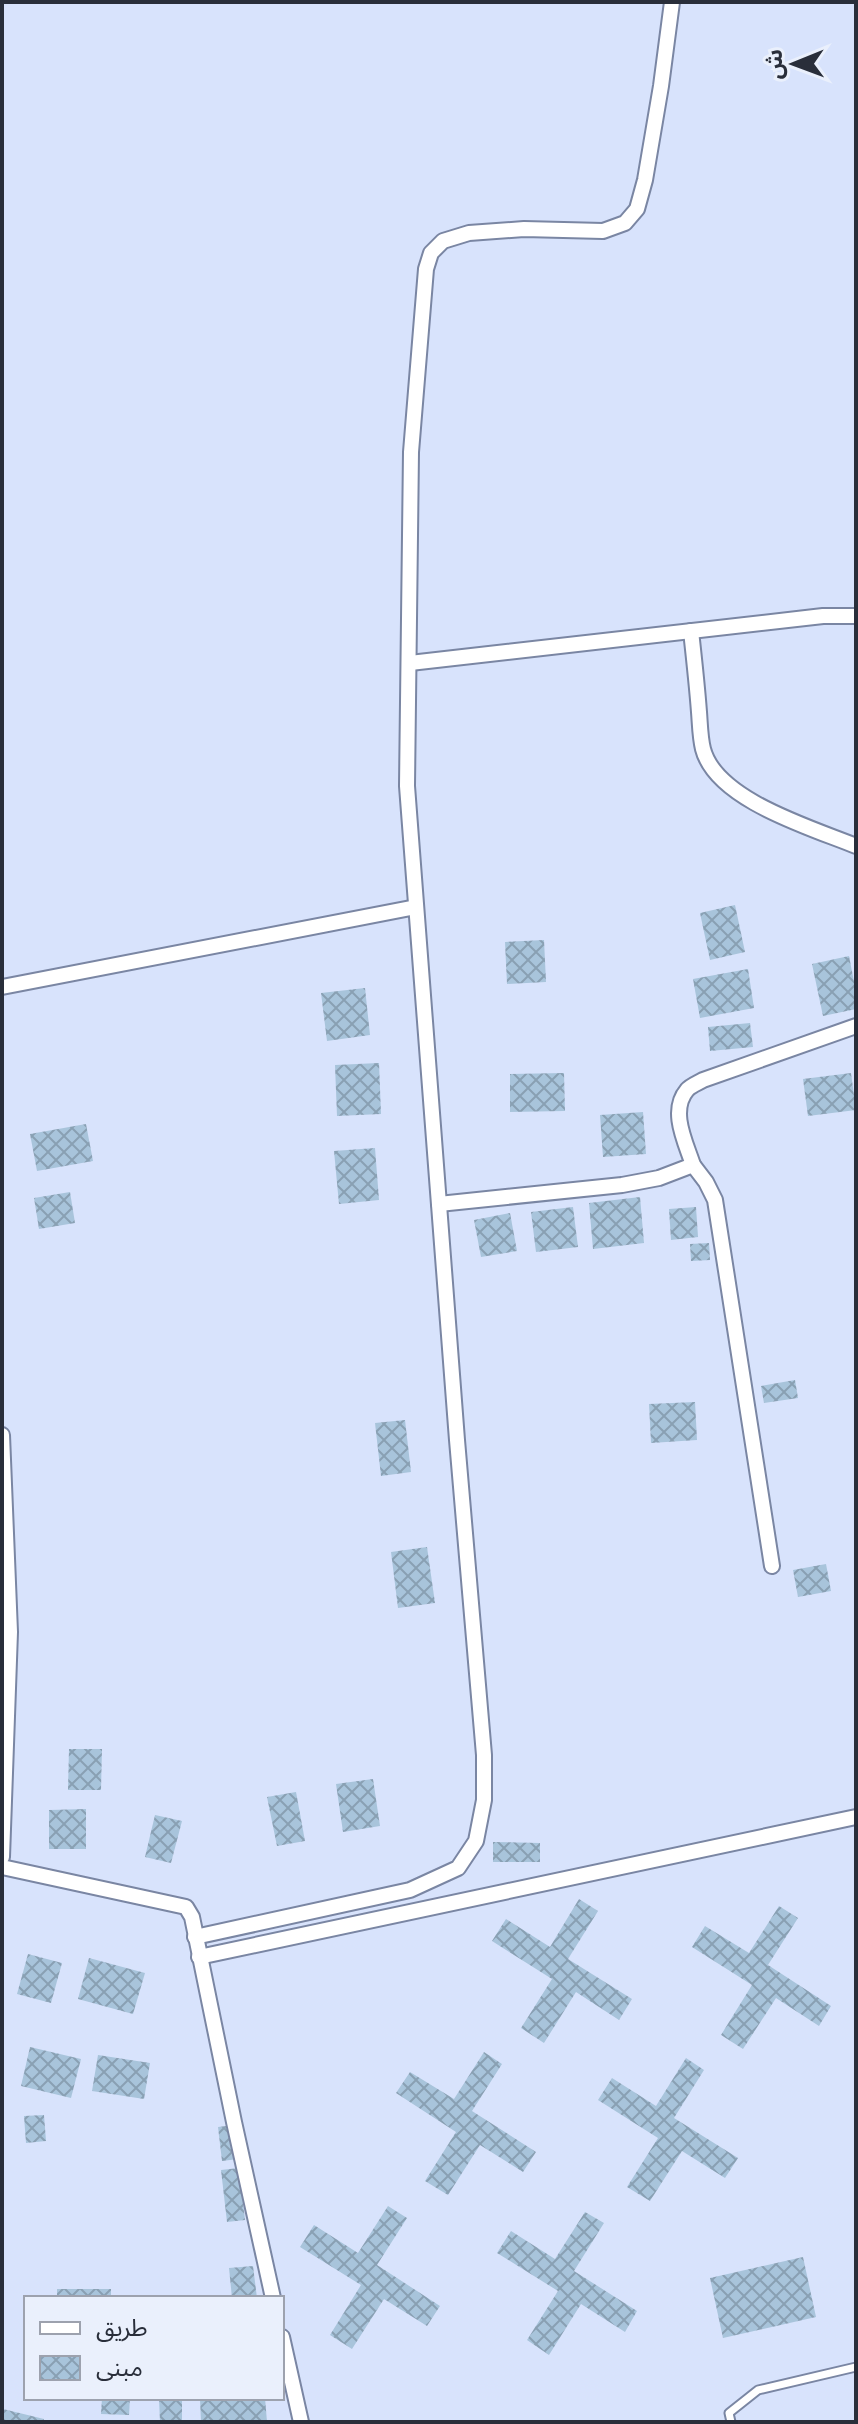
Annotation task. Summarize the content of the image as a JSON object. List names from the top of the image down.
{
  "legend": ["طريق", "مبنى"],
  "north": "left"
}
